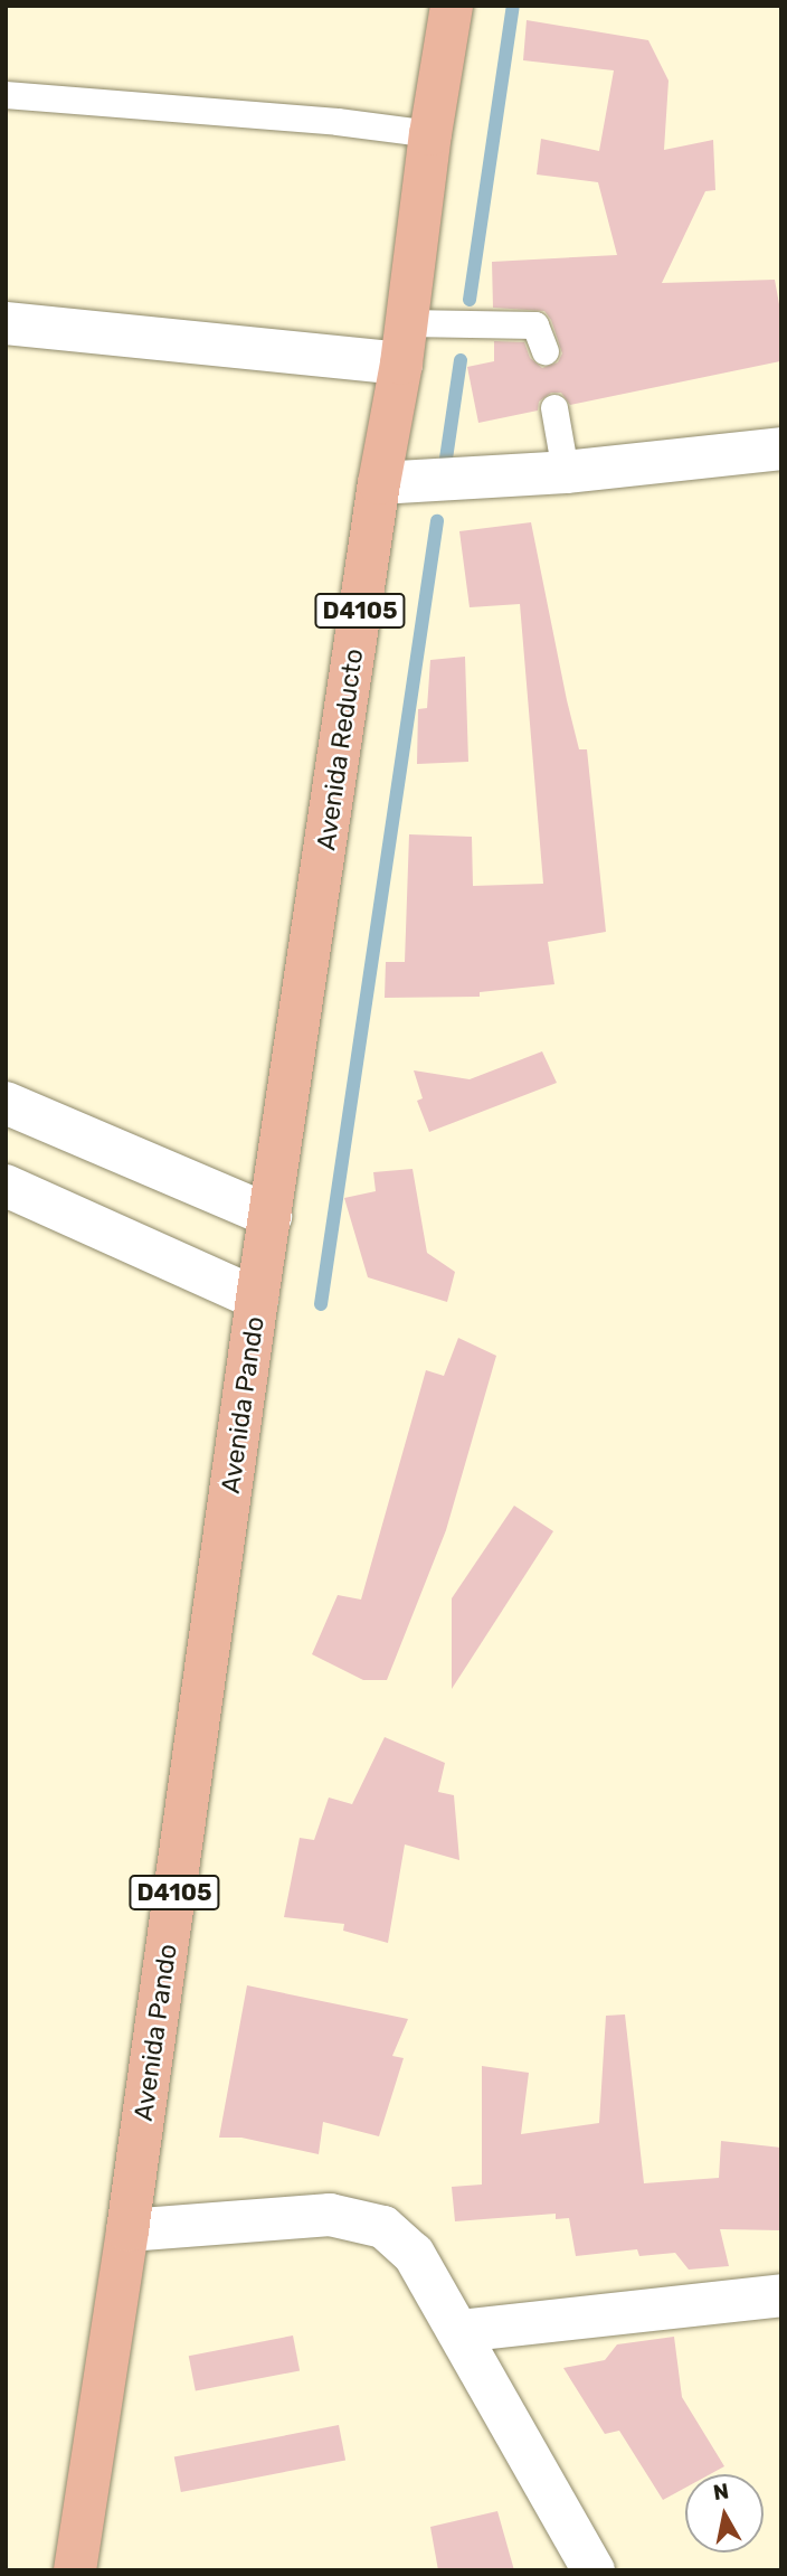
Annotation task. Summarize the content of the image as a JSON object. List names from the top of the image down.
{
  "streets": {
    "main road": ["D4105", "Avenida Reducto", "Avenida Pando"]
  },
  "crossings": [
    ["Avenida Reducto", "Avenida Pando"]
  ],
  "north": "top"
}
